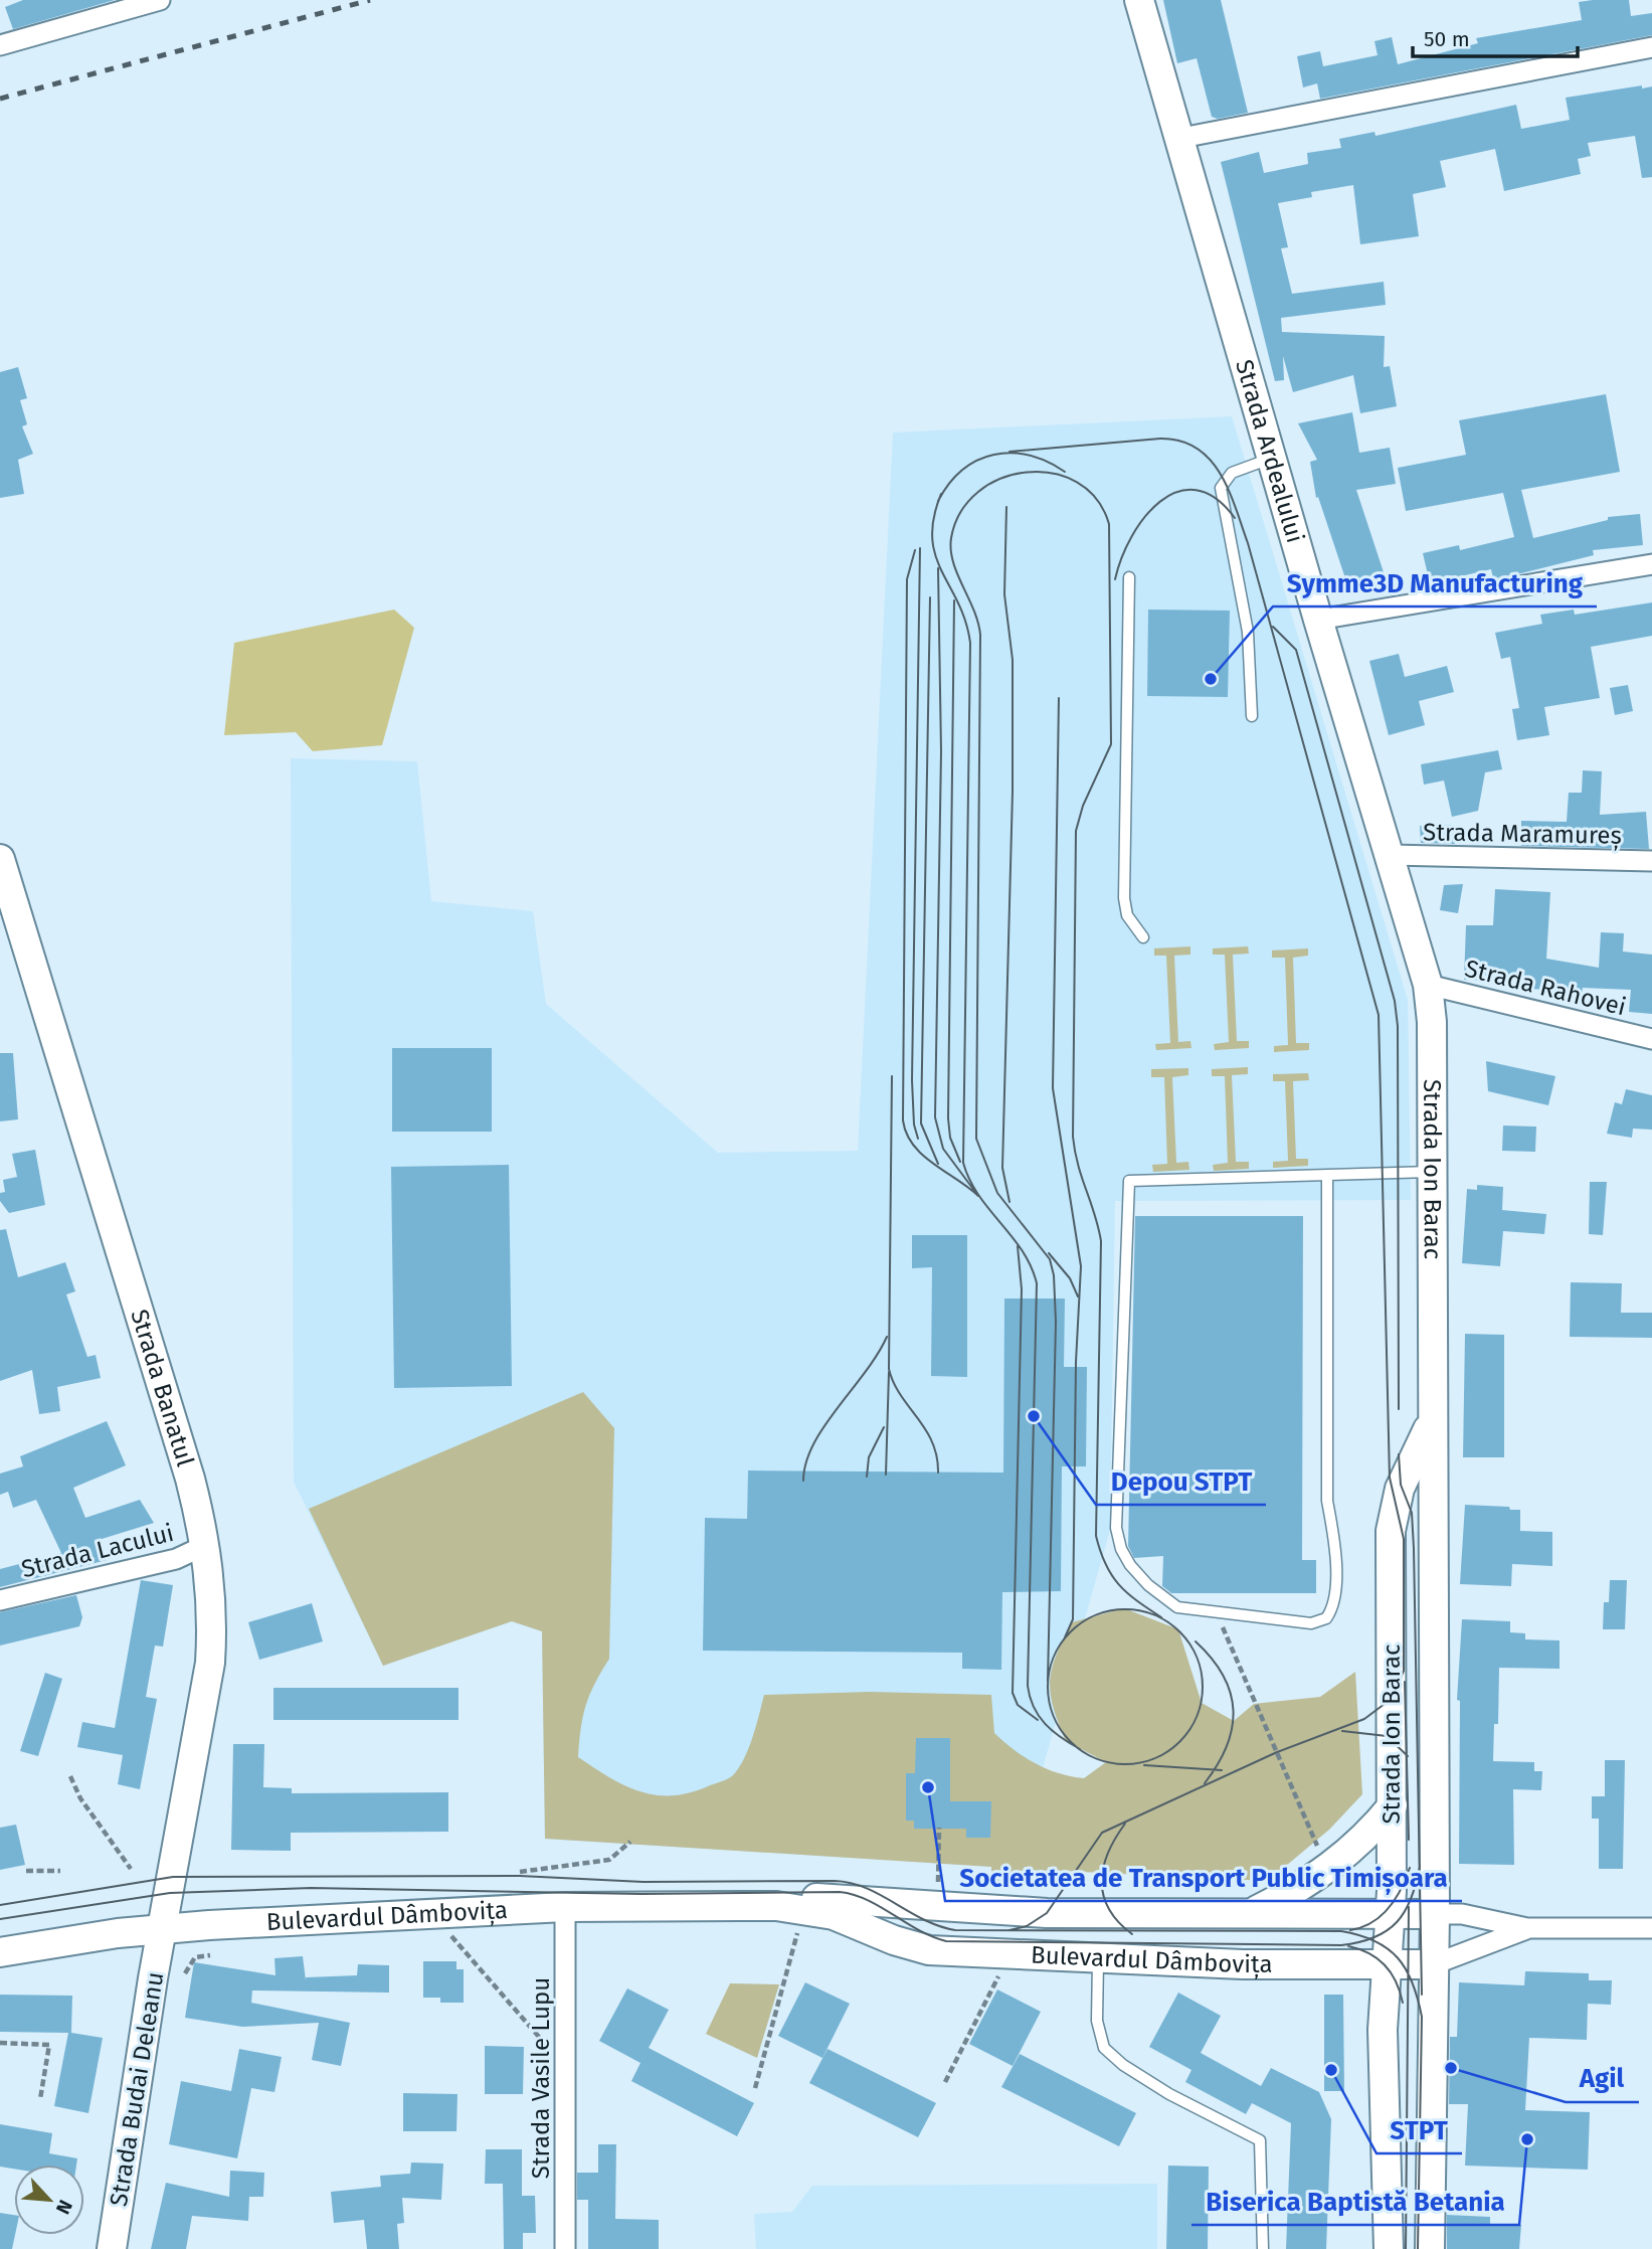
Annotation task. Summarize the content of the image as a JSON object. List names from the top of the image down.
{
  "streets": {
    "street": [
      "Strada Ardealului",
      "Strada Maramureș",
      "Strada Rahovei",
      "Strada Ion Barac",
      "Strada Banatul",
      "Strada Lacului",
      "Bulevardul Dâmbovița",
      "Strada Vasile Lupu",
      "Strada Budai Deleanu"
    ]
  },
  "crossings": [
    ["Strada Ardealului", "Strada Maramureș"],
    ["Strada Ardealului", "Strada Rahovei"],
    ["Strada Ardealului", "Strada Ion Barac"],
    ["Strada Rahovei", "Strada Ion Barac"],
    ["Strada Ion Barac", "Bulevardul Dâmbovița"],
    ["Strada Banatul", "Strada Lacului"],
    ["Strada Banatul", "Bulevardul Dâmbovița"],
    ["Strada Banatul", "Strada Budai Deleanu"],
    ["Bulevardul Dâmbovița", "Strada Vasile Lupu"],
    ["Bulevardul Dâmbovița", "Strada Budai Deleanu"]
  ],
  "places": [
    "Symme3D Manufacturing",
    "Depou STPT",
    "Societatea de Transport Public Timișoara",
    "Agil",
    "STPT",
    "Biserica Baptistă Betania"
  ],
  "scale_bar": "50 m",
  "north": "bottom right"
}
